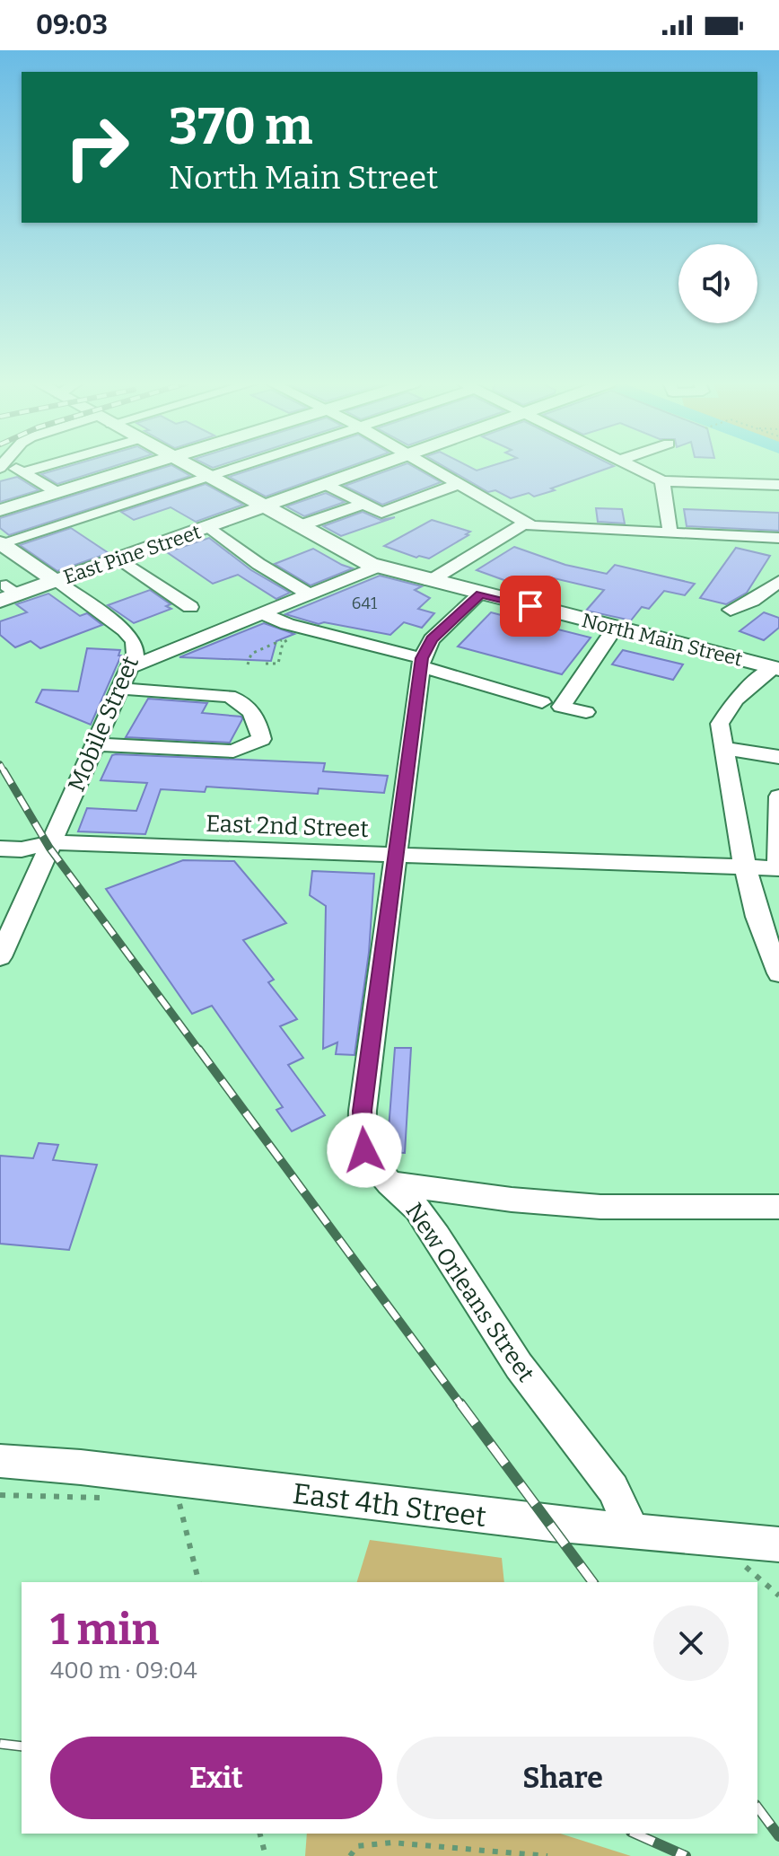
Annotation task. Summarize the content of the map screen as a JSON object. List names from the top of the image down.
{
  "streets": {
    "main road": ["East Pine Street", "North Main Street", "Mobile Street"],
    "street": ["East 2nd Street", "New Orleans Street", "East 4th Street"]
  },
  "crossings": [
    ["East Pine Street", "North Main Street"],
    ["East Pine Street", "Mobile Street"],
    ["North Main Street", "New Orleans Street"],
    ["Mobile Street", "East 2nd Street"],
    ["East 2nd Street", "New Orleans Street"],
    ["New Orleans Street", "East 4th Street"]
  ],
  "house_numbers": ["641"],
  "page": {
    "status": "09:03",
    "turn": ["370 m", "North Main Street"],
    "heading": ["1 min", "400 m · 09:04"],
    "buttons": ["Exit", "Share"]
  }
}
